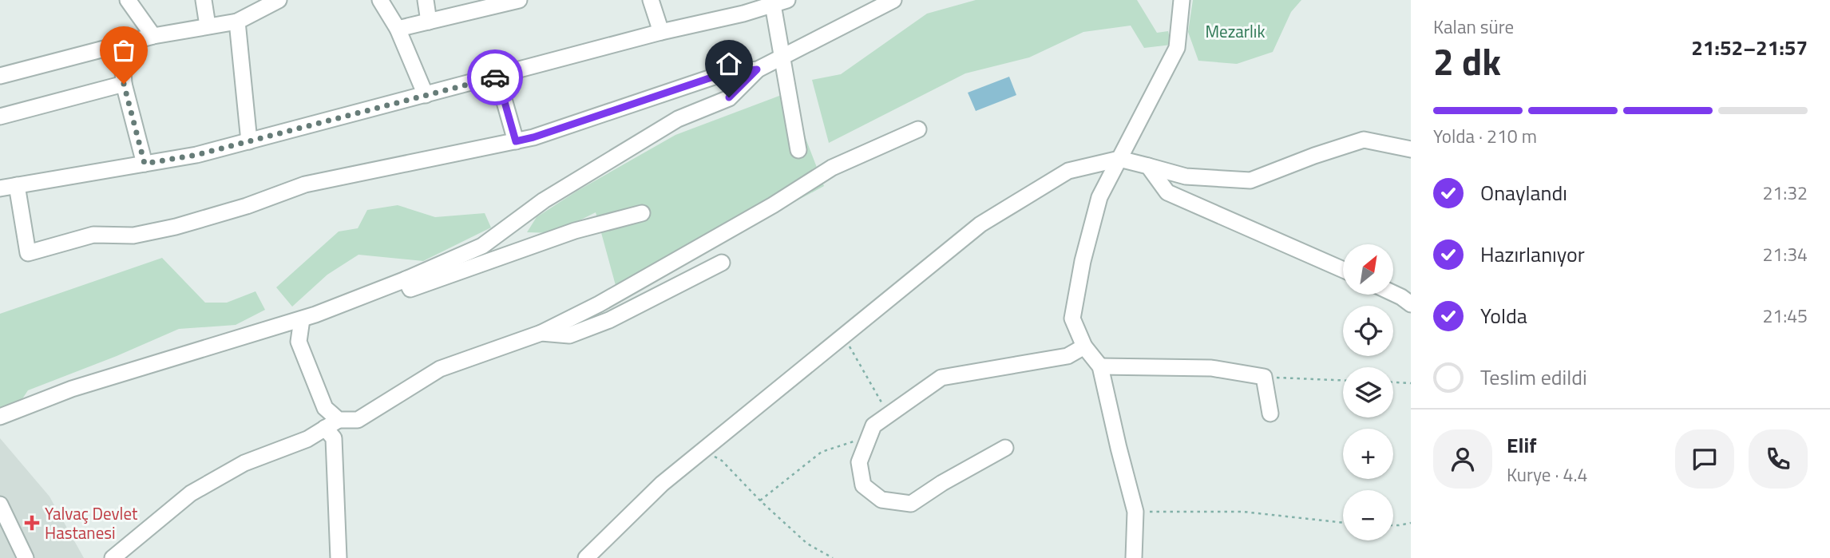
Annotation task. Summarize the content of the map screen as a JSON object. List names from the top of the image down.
{
  "parks": ["Mezarlık"],
  "places": {
    "health": ["Yalvaç Devlet Hastanesi"]
  },
  "north": "top right",
  "page": {
    "heading": ["2 dk", "Kalan süre", "21:52–21:57"],
    "panel": ["Elif", "Kurye · 4.4"],
    "bar": "Yolda · 210 m",
    "list": [
      ["Onaylandı", "21:32"],
      ["Hazırlanıyor", "21:34"],
      ["Yolda", "21:45"],
      "Teslim edildi"
    ],
    "map_buttons": ["+", "−"]
  }
}
